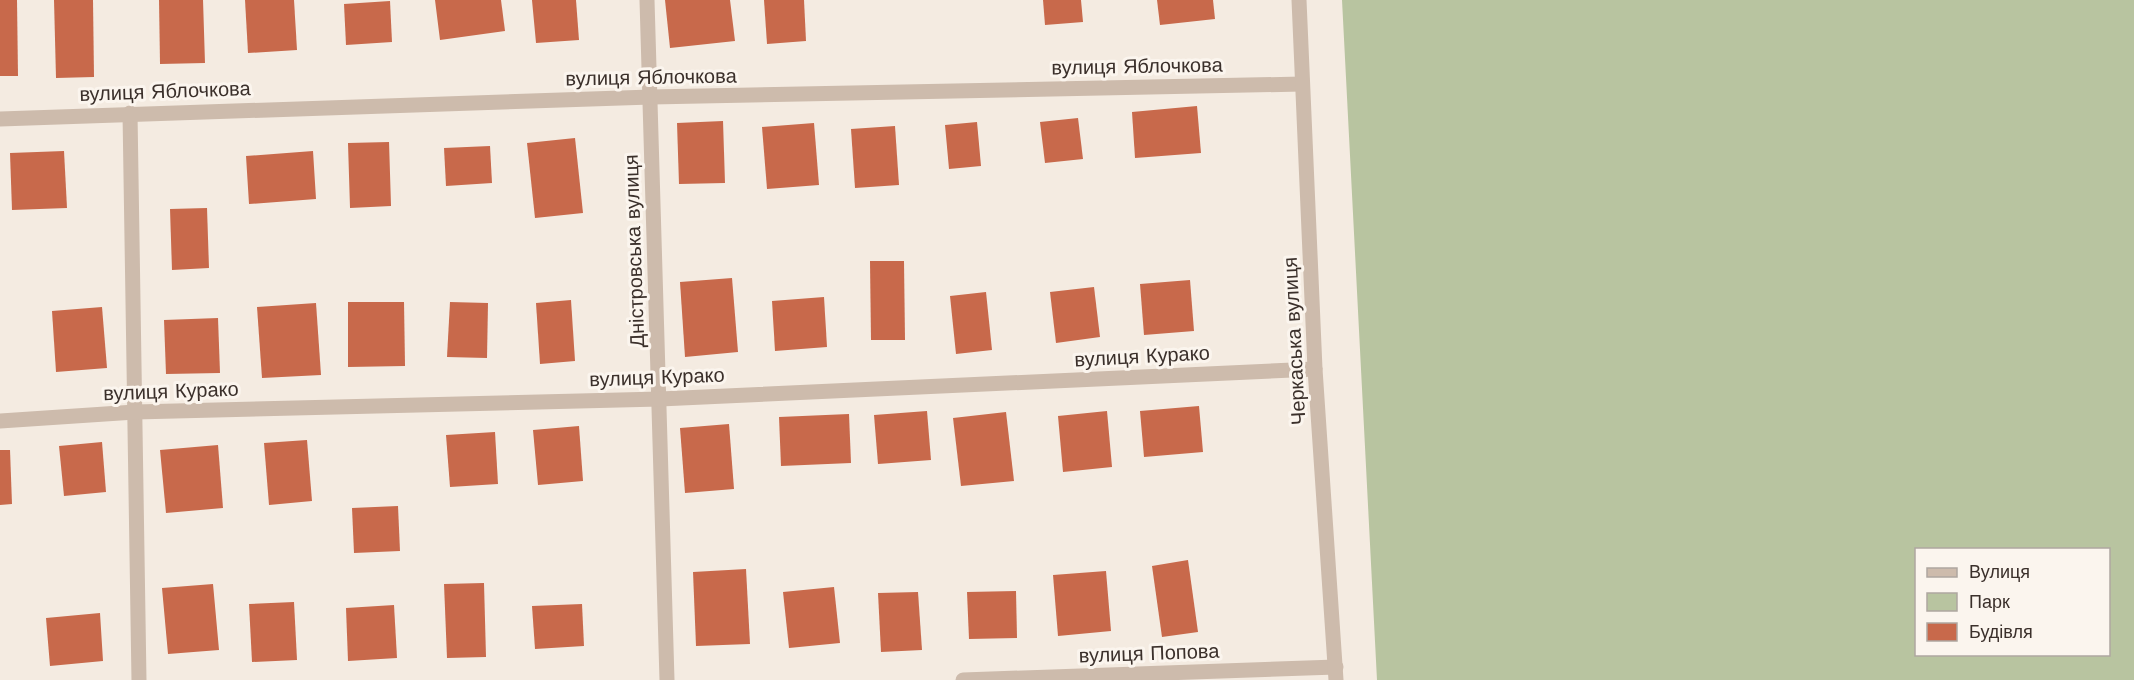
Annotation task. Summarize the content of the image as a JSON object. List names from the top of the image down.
{
  "streets": {
    "street": [
      "вулиця Яблочкова",
      "Дністровська вулиця",
      "Черкаська вулиця",
      "вулиця Курако",
      "вулиця Попова"
    ]
  },
  "crossings": [
    ["вулиця Яблочкова", "Дністровська вулиця"],
    ["вулиця Яблочкова", "Черкаська вулиця"],
    ["Дністровська вулиця", "вулиця Курако"],
    ["Черкаська вулиця", "вулиця Курако"],
    ["Черкаська вулиця", "вулиця Попова"]
  ],
  "legend": ["Вулиця", "Парк", "Будівля"]
}
